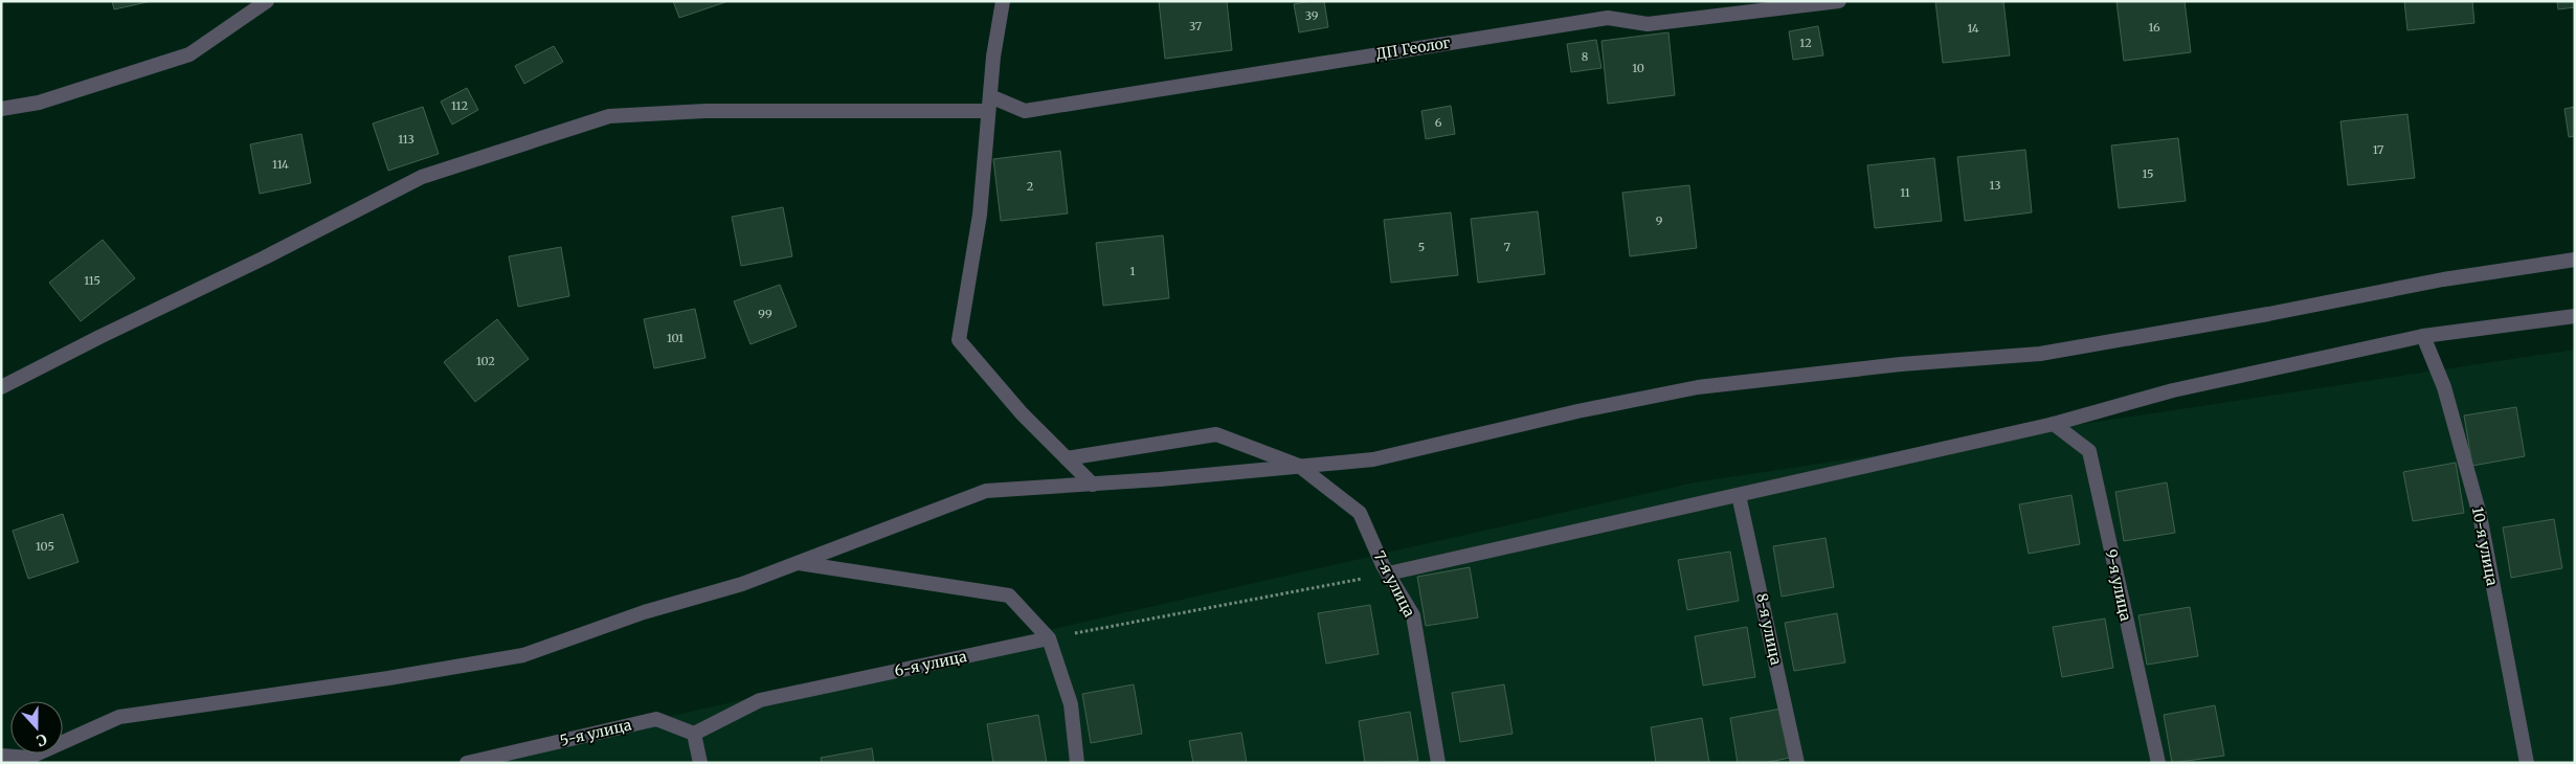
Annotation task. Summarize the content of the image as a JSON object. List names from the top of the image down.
{
  "streets": {
    "street": [
      "ДП Геолог",
      "10-я улица",
      "7-я улица",
      "9-я улица",
      "8-я улица",
      "6-я улица",
      "5-я улица"
    ]
  },
  "crossings": [
    ["6-я улица", "5-я улица"]
  ],
  "house_numbers": [
    "39",
    "37",
    "16",
    "14",
    "12",
    "8",
    "10",
    "112",
    "6",
    "113",
    "17",
    "114",
    "15",
    "13",
    "2",
    "11",
    "9",
    "5",
    "7",
    "1",
    "115",
    "99",
    "101",
    "102",
    "105"
  ],
  "north": "bottom"
}
